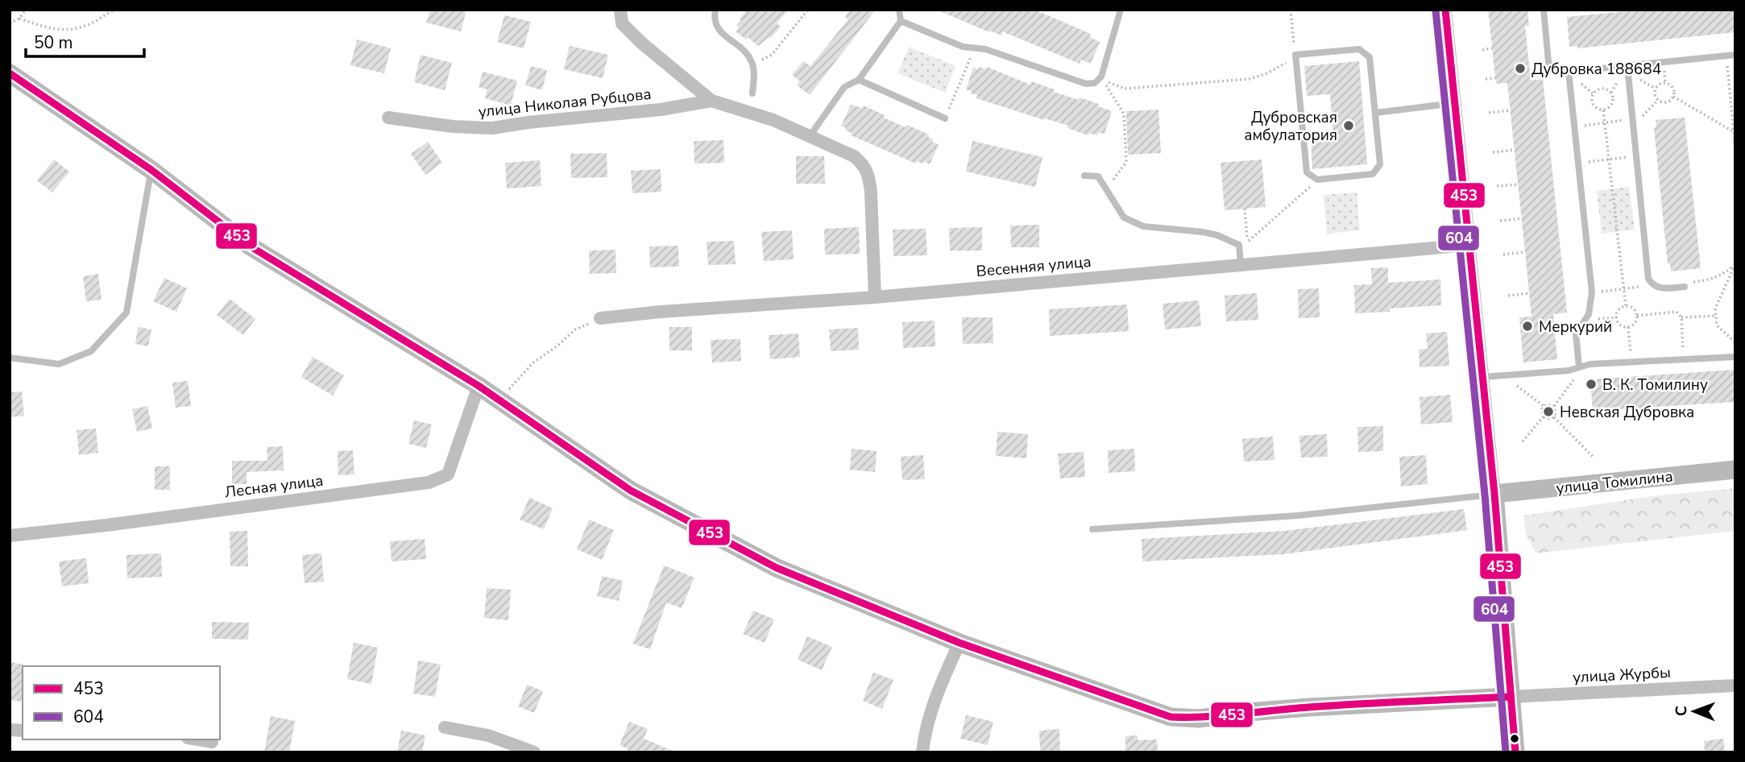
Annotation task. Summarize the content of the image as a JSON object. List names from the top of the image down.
{
  "streets": {
    "street": [
      "улица Николая Рубцова",
      "Весенняя улица",
      "улица Томилина",
      "Лесная улица",
      "улица Журбы"
    ]
  },
  "places": [
    "Дубровка 188684",
    "Дубровская амбулатория",
    "Меркурий",
    "В. К. Томилину",
    "Невская Дубровка"
  ],
  "lines": ["transit line 453", "transit line 604"],
  "legend": ["453", "604"],
  "scale_bar": "50 m",
  "north": "left"
}
